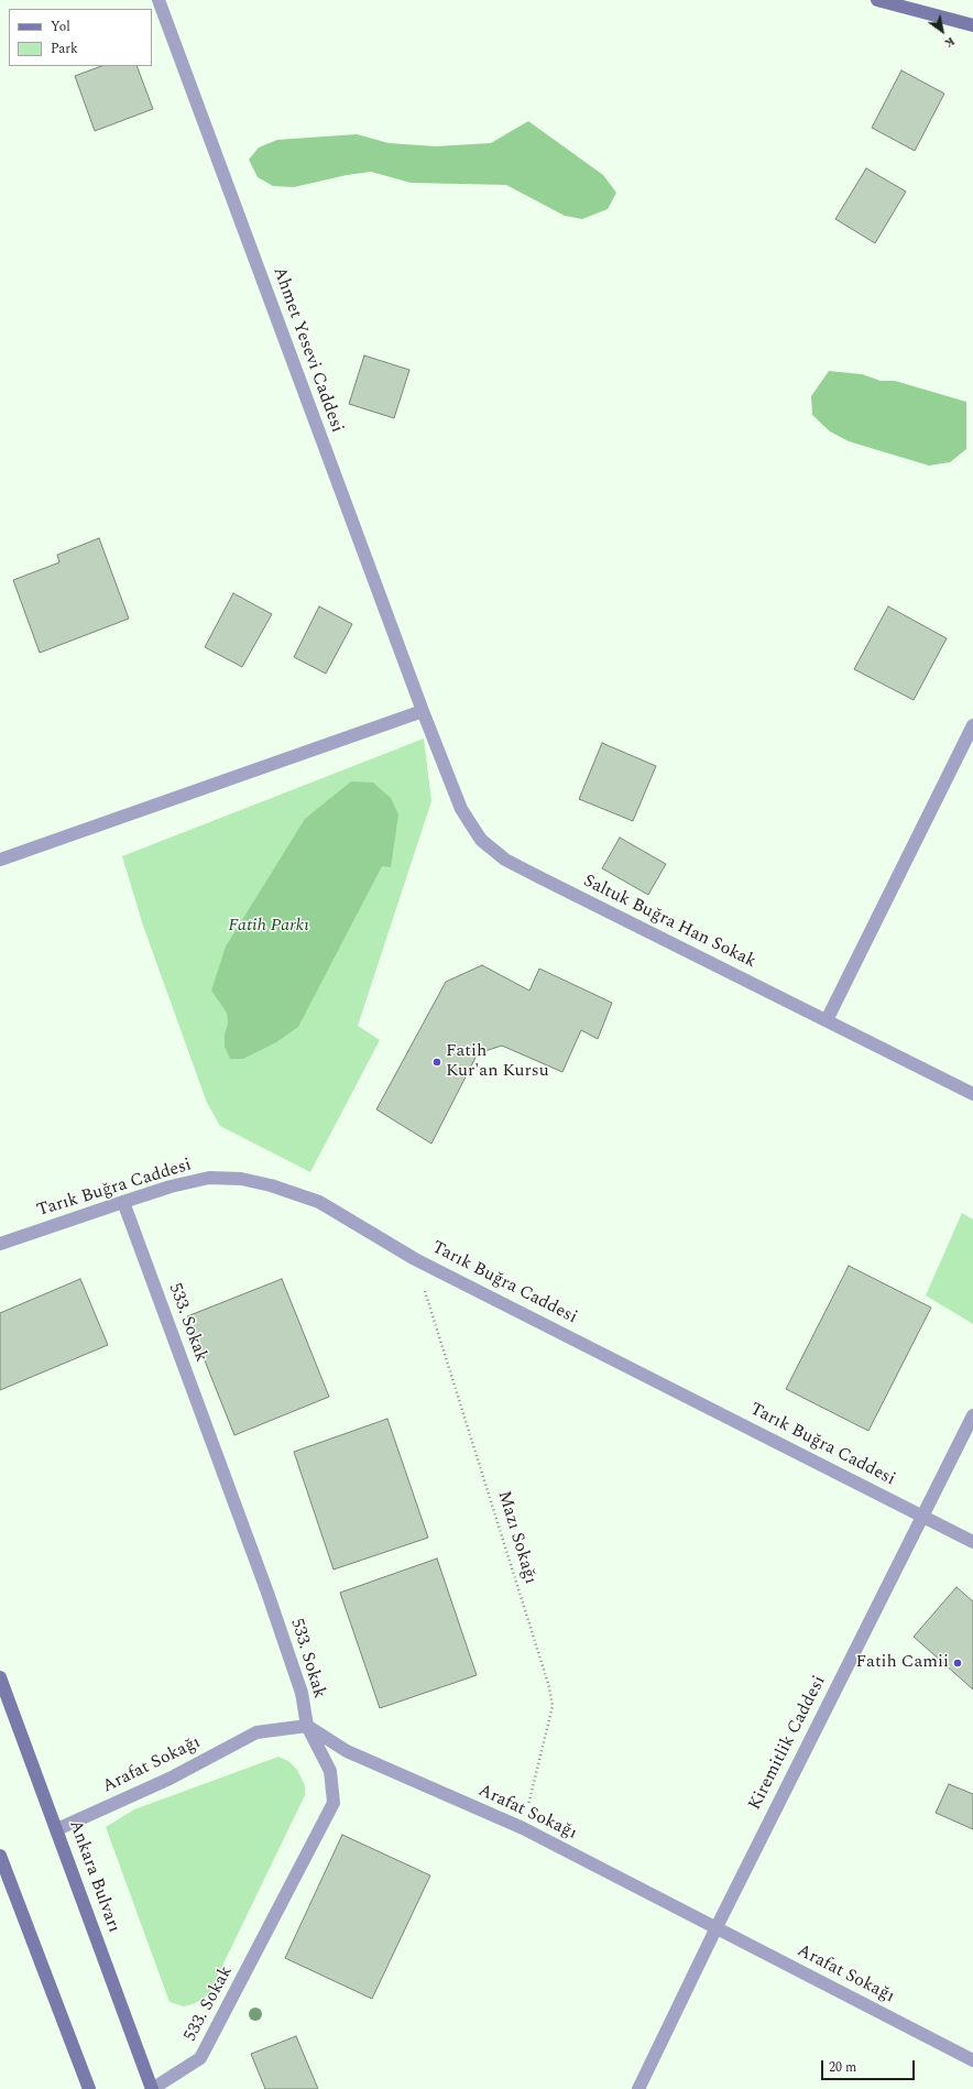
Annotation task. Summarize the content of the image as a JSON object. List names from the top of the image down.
{
  "streets": {
    "main road": ["Ankara Bulvarı"],
    "street": [
      "Ahmet Yesevi Caddesi",
      "Saltuk Buğra Han Sokak",
      "Tarık Buğra Caddesi",
      "533. Sokak",
      "Kiremitlik Caddesi",
      "Arafat Sokağı"
    ],
    "path": ["Mazı Sokağı"]
  },
  "crossings": [
    ["Ahmet Yesevi Caddesi", "Saltuk Buğra Han Sokak"],
    ["Tarık Buğra Caddesi", "533. Sokak"],
    ["Tarık Buğra Caddesi", "Mazı Sokağı"],
    ["Tarık Buğra Caddesi", "Kiremitlik Caddesi"],
    ["533. Sokak", "Arafat Sokağı"],
    ["533. Sokak", "Ankara Bulvarı"],
    ["Mazı Sokağı", "Arafat Sokağı"],
    ["Kiremitlik Caddesi", "Arafat Sokağı"],
    ["Arafat Sokağı", "Ankara Bulvarı"]
  ],
  "parks": ["Fatih Parkı"],
  "places": ["Fatih Kur'an Kursu", "Fatih Camii"],
  "legend": ["Yol", "Park"],
  "scale_bar": "20 m",
  "north": "bottom right"
}
